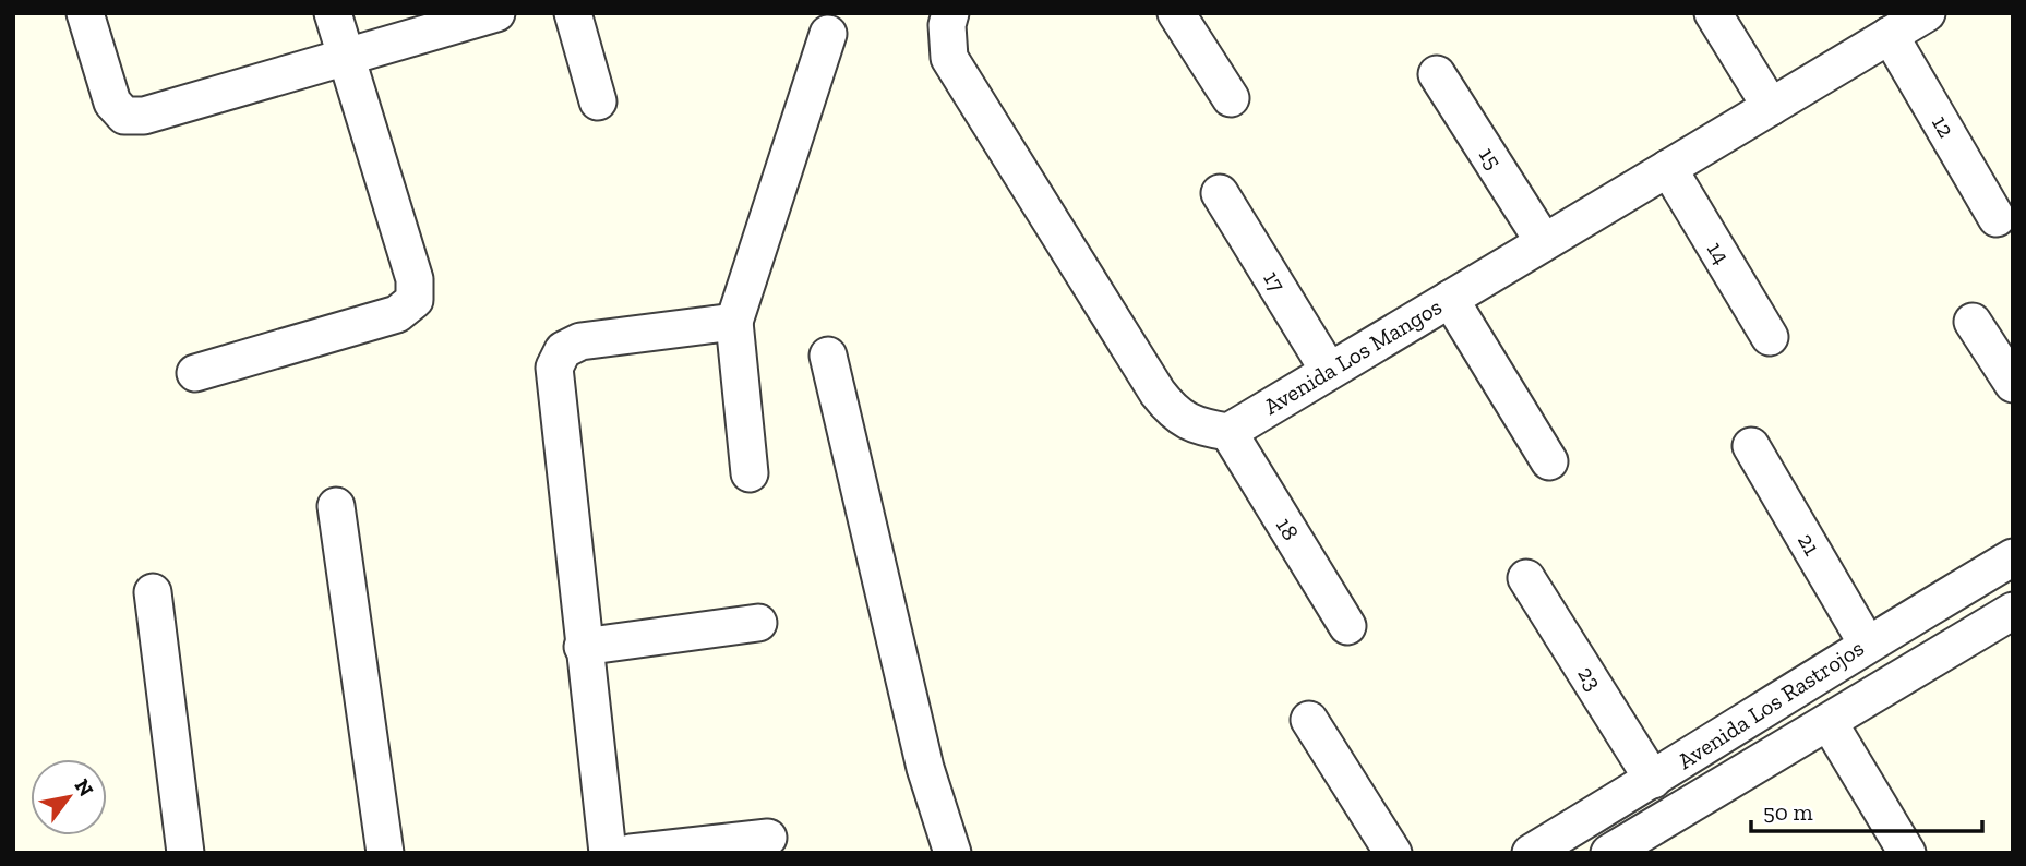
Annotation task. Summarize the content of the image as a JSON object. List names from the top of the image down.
{
  "streets": {
    "street": [
      "12",
      "15",
      "14",
      "17",
      "Avenida Los Mangos",
      "18",
      "21",
      "23",
      "Avenida Los Rastrojos"
    ]
  },
  "crossings": [
    ["12", "Avenida Los Mangos"],
    ["15", "Avenida Los Mangos"],
    ["14", "Avenida Los Mangos"],
    ["17", "Avenida Los Mangos"],
    ["Avenida Los Mangos", "18"],
    ["21", "Avenida Los Rastrojos"],
    ["23", "Avenida Los Rastrojos"]
  ],
  "scale_bar": "50 m",
  "north": "top right"
}
